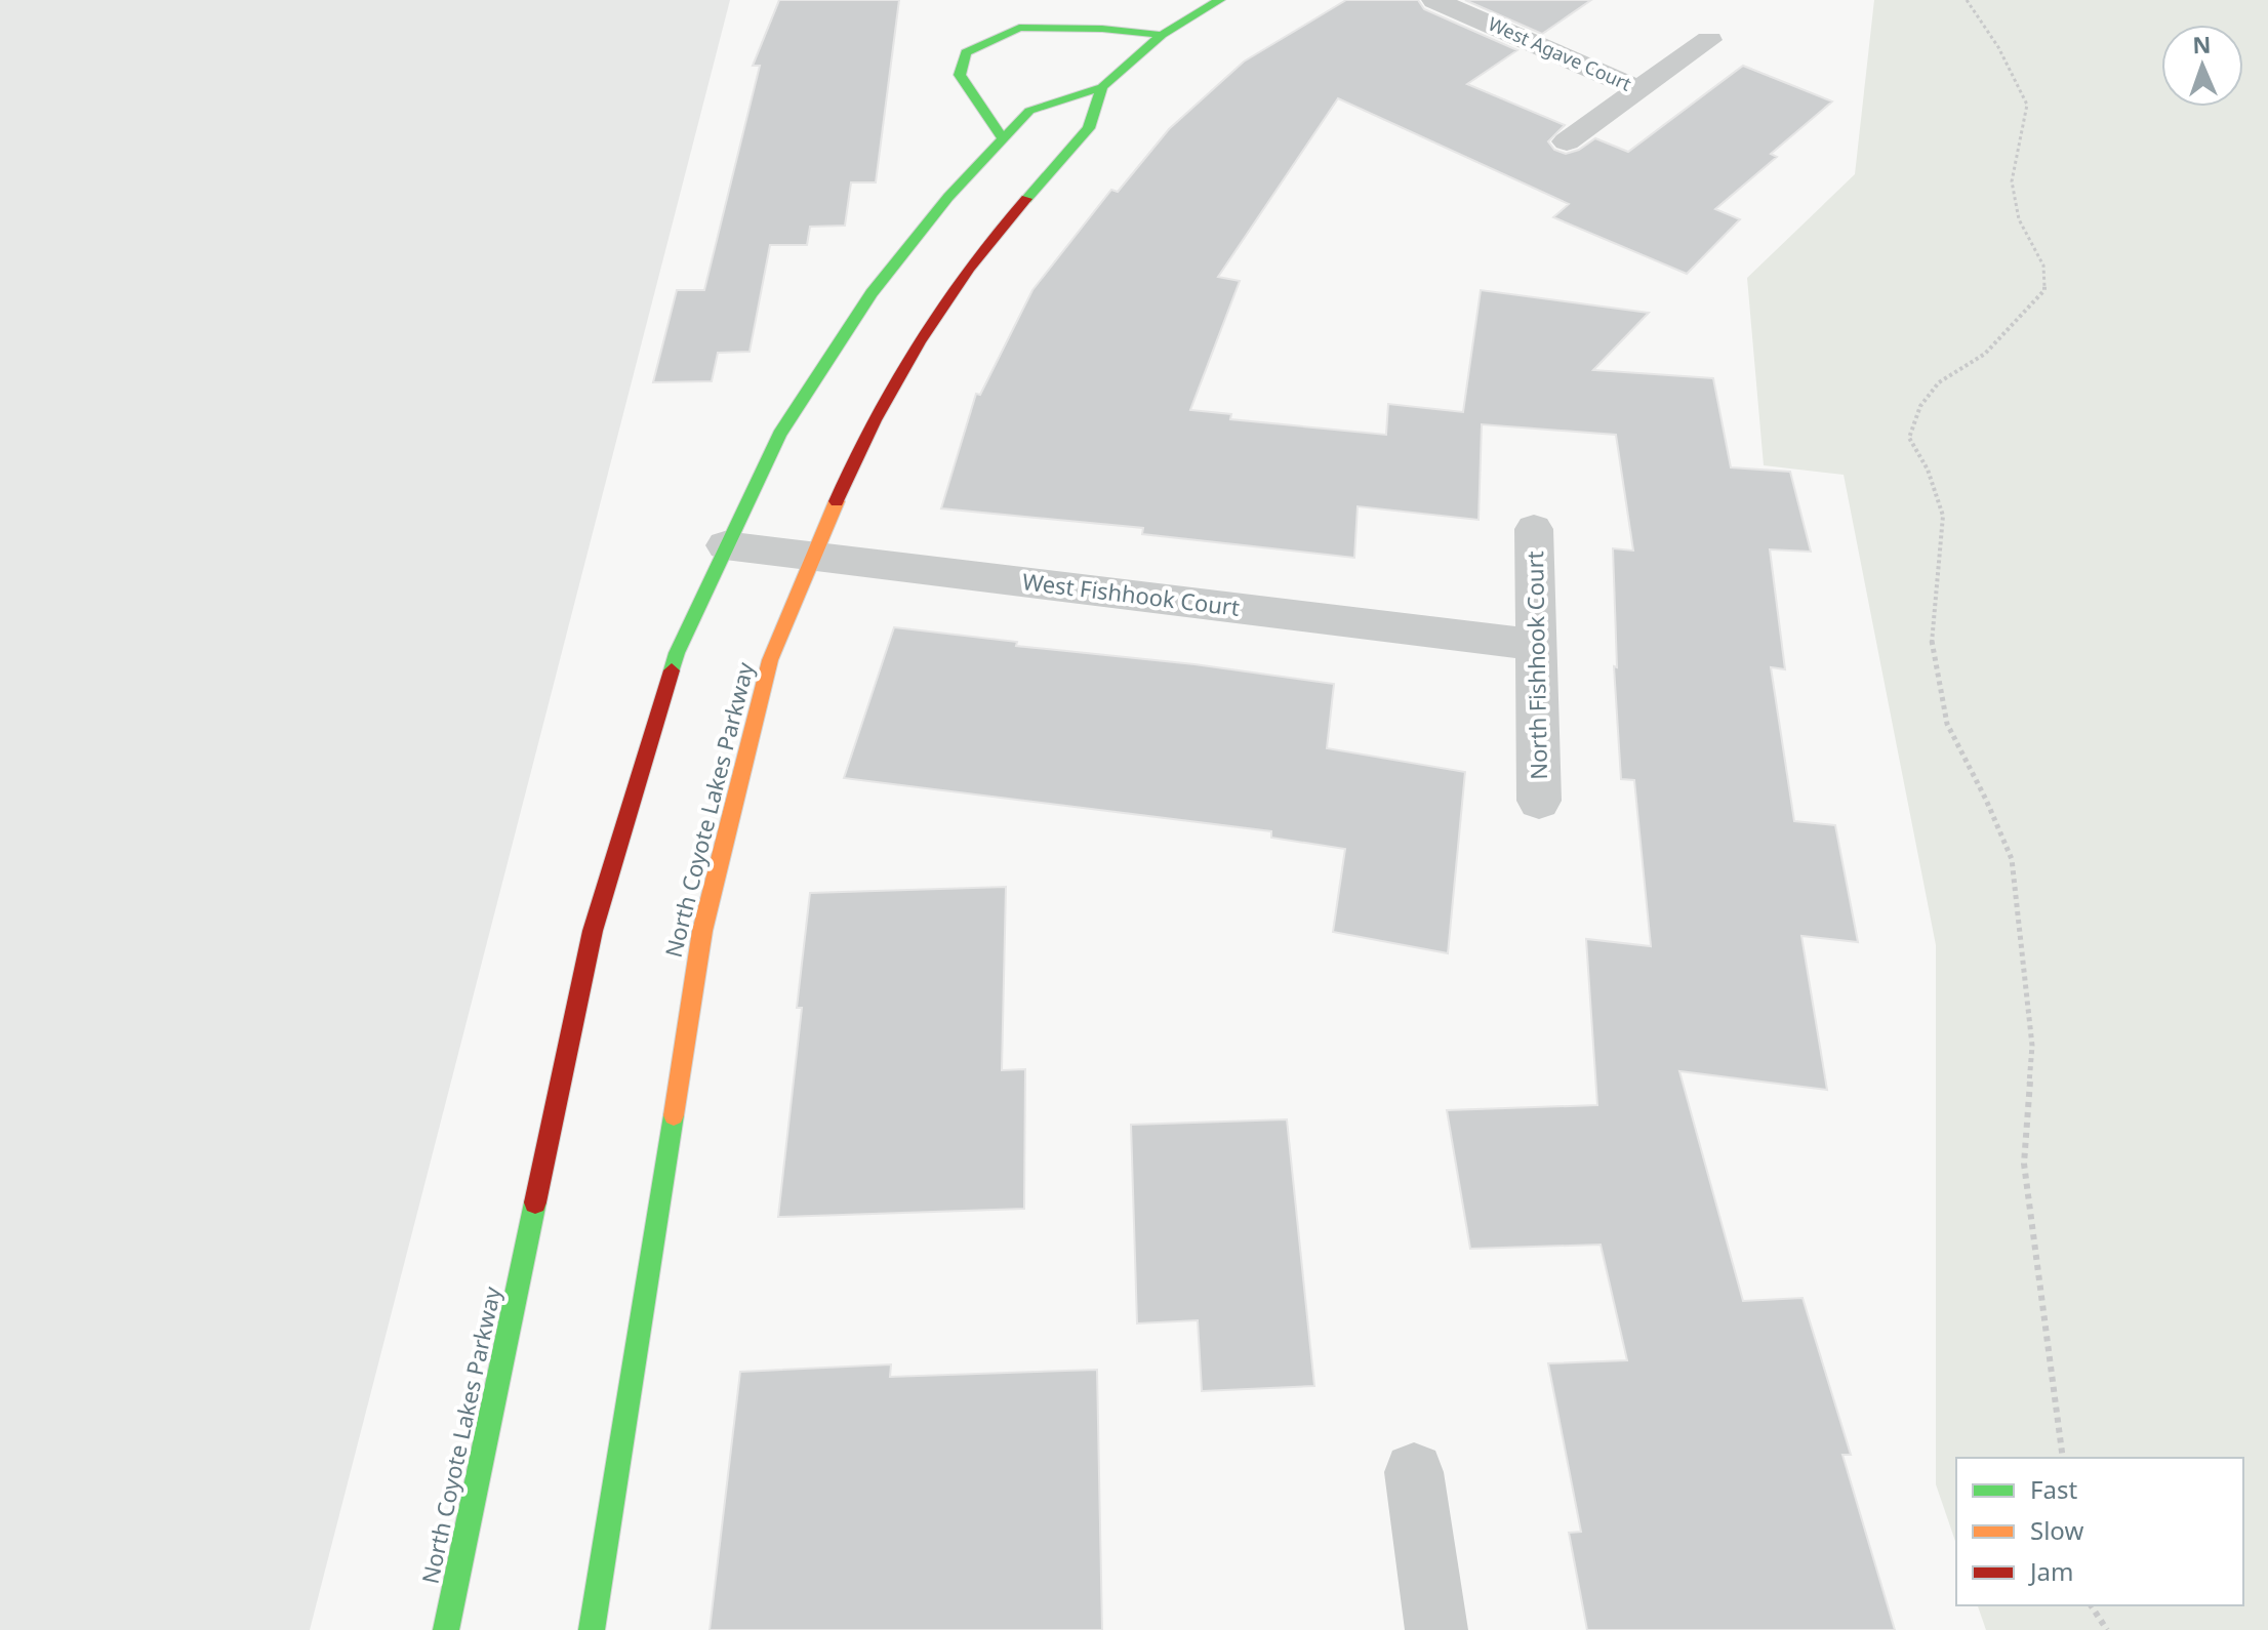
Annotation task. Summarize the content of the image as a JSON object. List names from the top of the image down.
{
  "streets": {
    "street": [
      "West Agave Court",
      "West Fishhook Court",
      "North Fishhook Court",
      "North Coyote Lakes Parkway"
    ]
  },
  "crossings": [
    ["West Fishhook Court", "North Fishhook Court"],
    ["West Fishhook Court", "North Coyote Lakes Parkway"]
  ],
  "legend": ["Fast", "Slow", "Jam"],
  "north": "top"
}
